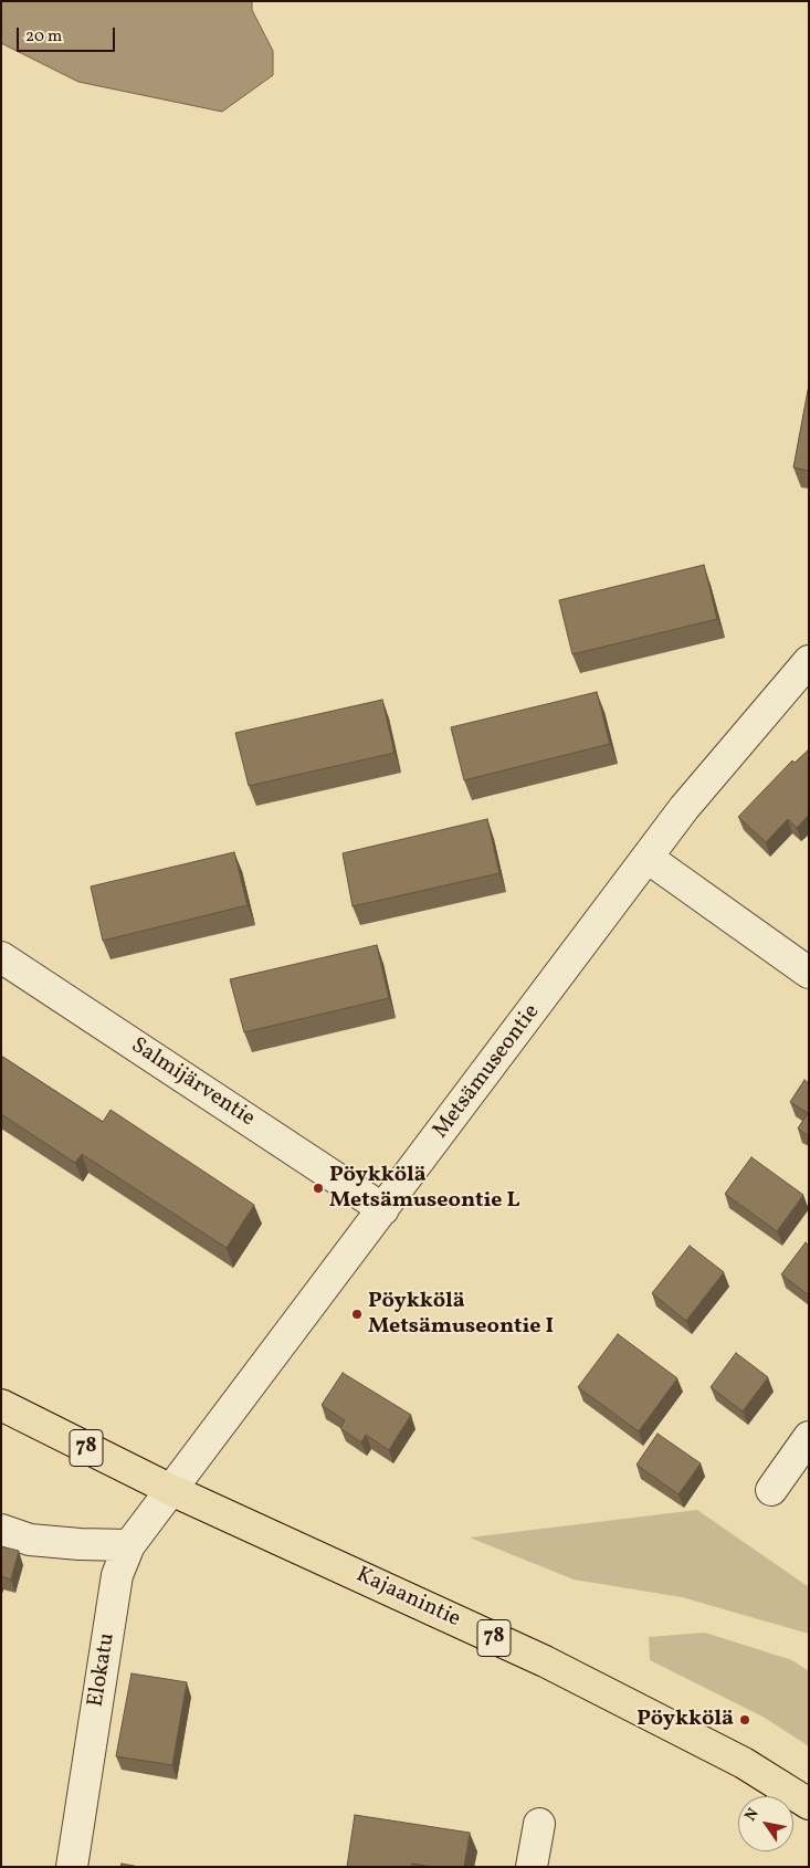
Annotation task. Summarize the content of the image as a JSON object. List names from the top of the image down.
{
  "streets": {
    "main road": ["78", "Kajaanintie"],
    "street": ["Metsämuseontie", "Salmijärventie", "Elokatu"]
  },
  "crossings": [
    ["Metsämuseontie", "Salmijärventie"],
    ["Metsämuseontie", "Kajaanintie"],
    ["Metsämuseontie", "Elokatu"],
    ["Kajaanintie", "Elokatu"]
  ],
  "places": ["Pöykkölä Metsämuseontie L", "Pöykkölä Metsämuseontie I", "Pöykkölä"],
  "scale_bar": "20 m",
  "north": "top left"
}
